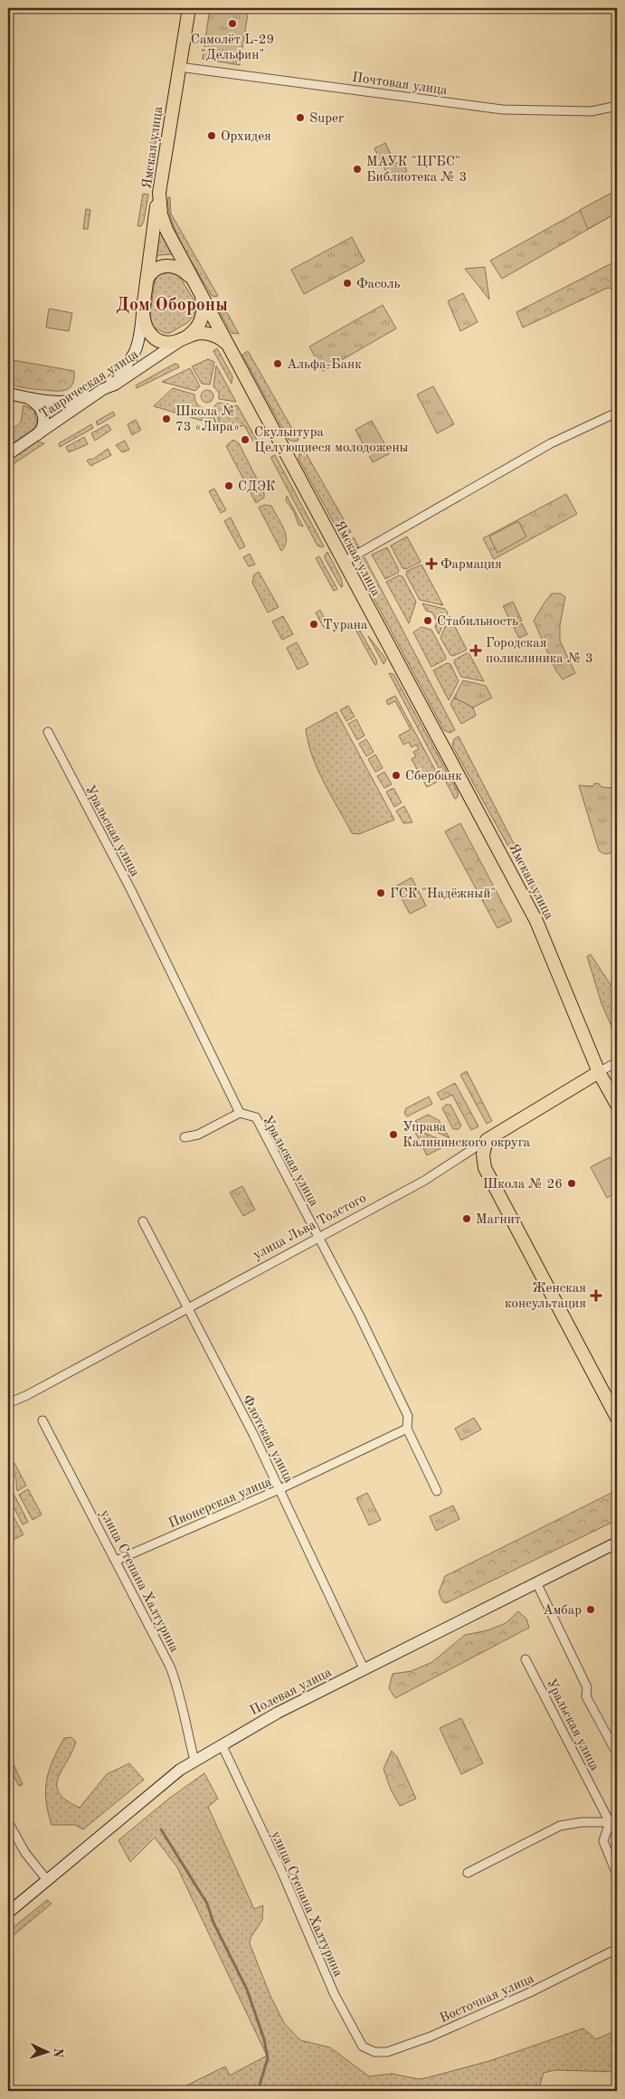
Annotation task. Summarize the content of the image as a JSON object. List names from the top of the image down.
{
  "streets": {
    "main road": ["Ямская улица", "улица Льва Толстого"],
    "street": [
      "Почтовая улица",
      "Таврическая улица",
      "Уральская улица",
      "Флотская улица",
      "Пионерская улица",
      "улица Степана Халтурина",
      "Полевая улица",
      "Восточная улица"
    ]
  },
  "crossings": [
    ["Почтовая улица", "Ямская улица"],
    ["Ямская улица", "Таврическая улица"],
    ["Ямская улица", "улица Льва Толстого"],
    ["Уральская улица", "улица Льва Толстого"],
    ["Уральская улица", "Пионерская улица"],
    ["Уральская улица", "Полевая улица"],
    ["улица Льва Толстого", "Флотская улица"],
    ["Флотская улица", "Пионерская улица"],
    ["Флотская улица", "Полевая улица"],
    ["Пионерская улица", "улица Степана Халтурина"],
    ["улица Степана Халтурина", "Полевая улица"],
    ["улица Степана Халтурина", "Восточная улица"]
  ],
  "districts": ["Дом Обороны"],
  "places": {
    "other": [
      "Самолёт L-29 \"Дельфин\"",
      "Super",
      "Орхидея",
      "МАУК \"ЦГБС\" Библиотека № 3",
      "Фасоль",
      "Альфа-Банк",
      "Школа № 73 «Лира»",
      "Скульптура Целующиеся молодожены",
      "СДЭК",
      "Стабильность",
      "Турана",
      "Сбербанк",
      "ГСК \"Надёжный\"",
      "Управа Калининского округа",
      "Школа № 26",
      "Магнит",
      "Амбар"
    ],
    "health": ["Фармация", "Городская поликлиника № 3", "Женская консультация"]
  },
  "north": "right"
}
